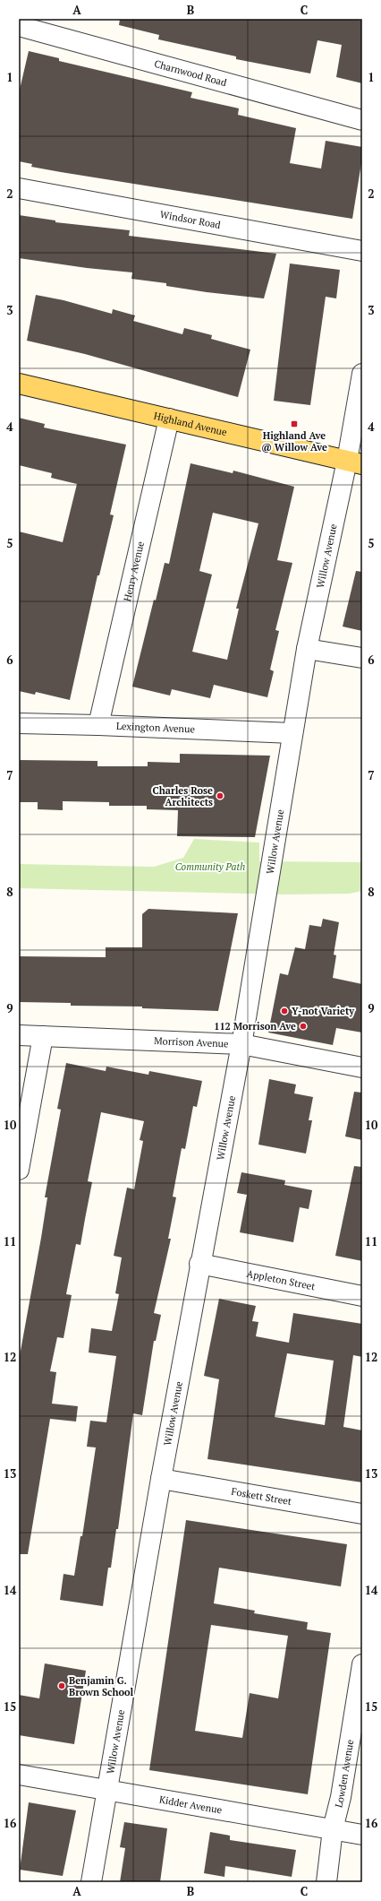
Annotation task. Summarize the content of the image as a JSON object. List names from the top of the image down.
{
  "streets": {
    "main road": ["Highland Avenue"],
    "street": [
      "Charnwood Road",
      "Windsor Road",
      "Willow Avenue",
      "Henry Avenue",
      "Lexington Avenue",
      "Morrison Avenue",
      "Appleton Street",
      "Foskett Street",
      "Lowden Avenue",
      "Kidder Avenue"
    ]
  },
  "crossings": [
    ["Highland Avenue", "Willow Avenue"],
    ["Highland Avenue", "Henry Avenue"],
    ["Willow Avenue", "Lexington Avenue"],
    ["Willow Avenue", "Morrison Avenue"],
    ["Willow Avenue", "Appleton Street"],
    ["Willow Avenue", "Foskett Street"],
    ["Willow Avenue", "Kidder Avenue"],
    ["Henry Avenue", "Lexington Avenue"],
    ["Lowden Avenue", "Kidder Avenue"]
  ],
  "parks": ["Community Path"],
  "places": {
    "transit": ["Highland Ave @ Willow Ave"],
    "other": [
      "Charles Rose Architects",
      "Y-not Variety",
      "112 Morrison Ave",
      "Benjamin G. Brown School"
    ]
  },
  "grid": {
    "columns": ["A", "B", "C"],
    "rows": [
      "1",
      "2",
      "3",
      "4",
      "5",
      "6",
      "7",
      "8",
      "9",
      "10",
      "11",
      "12",
      "13",
      "14",
      "15",
      "16"
    ]
  }
}
